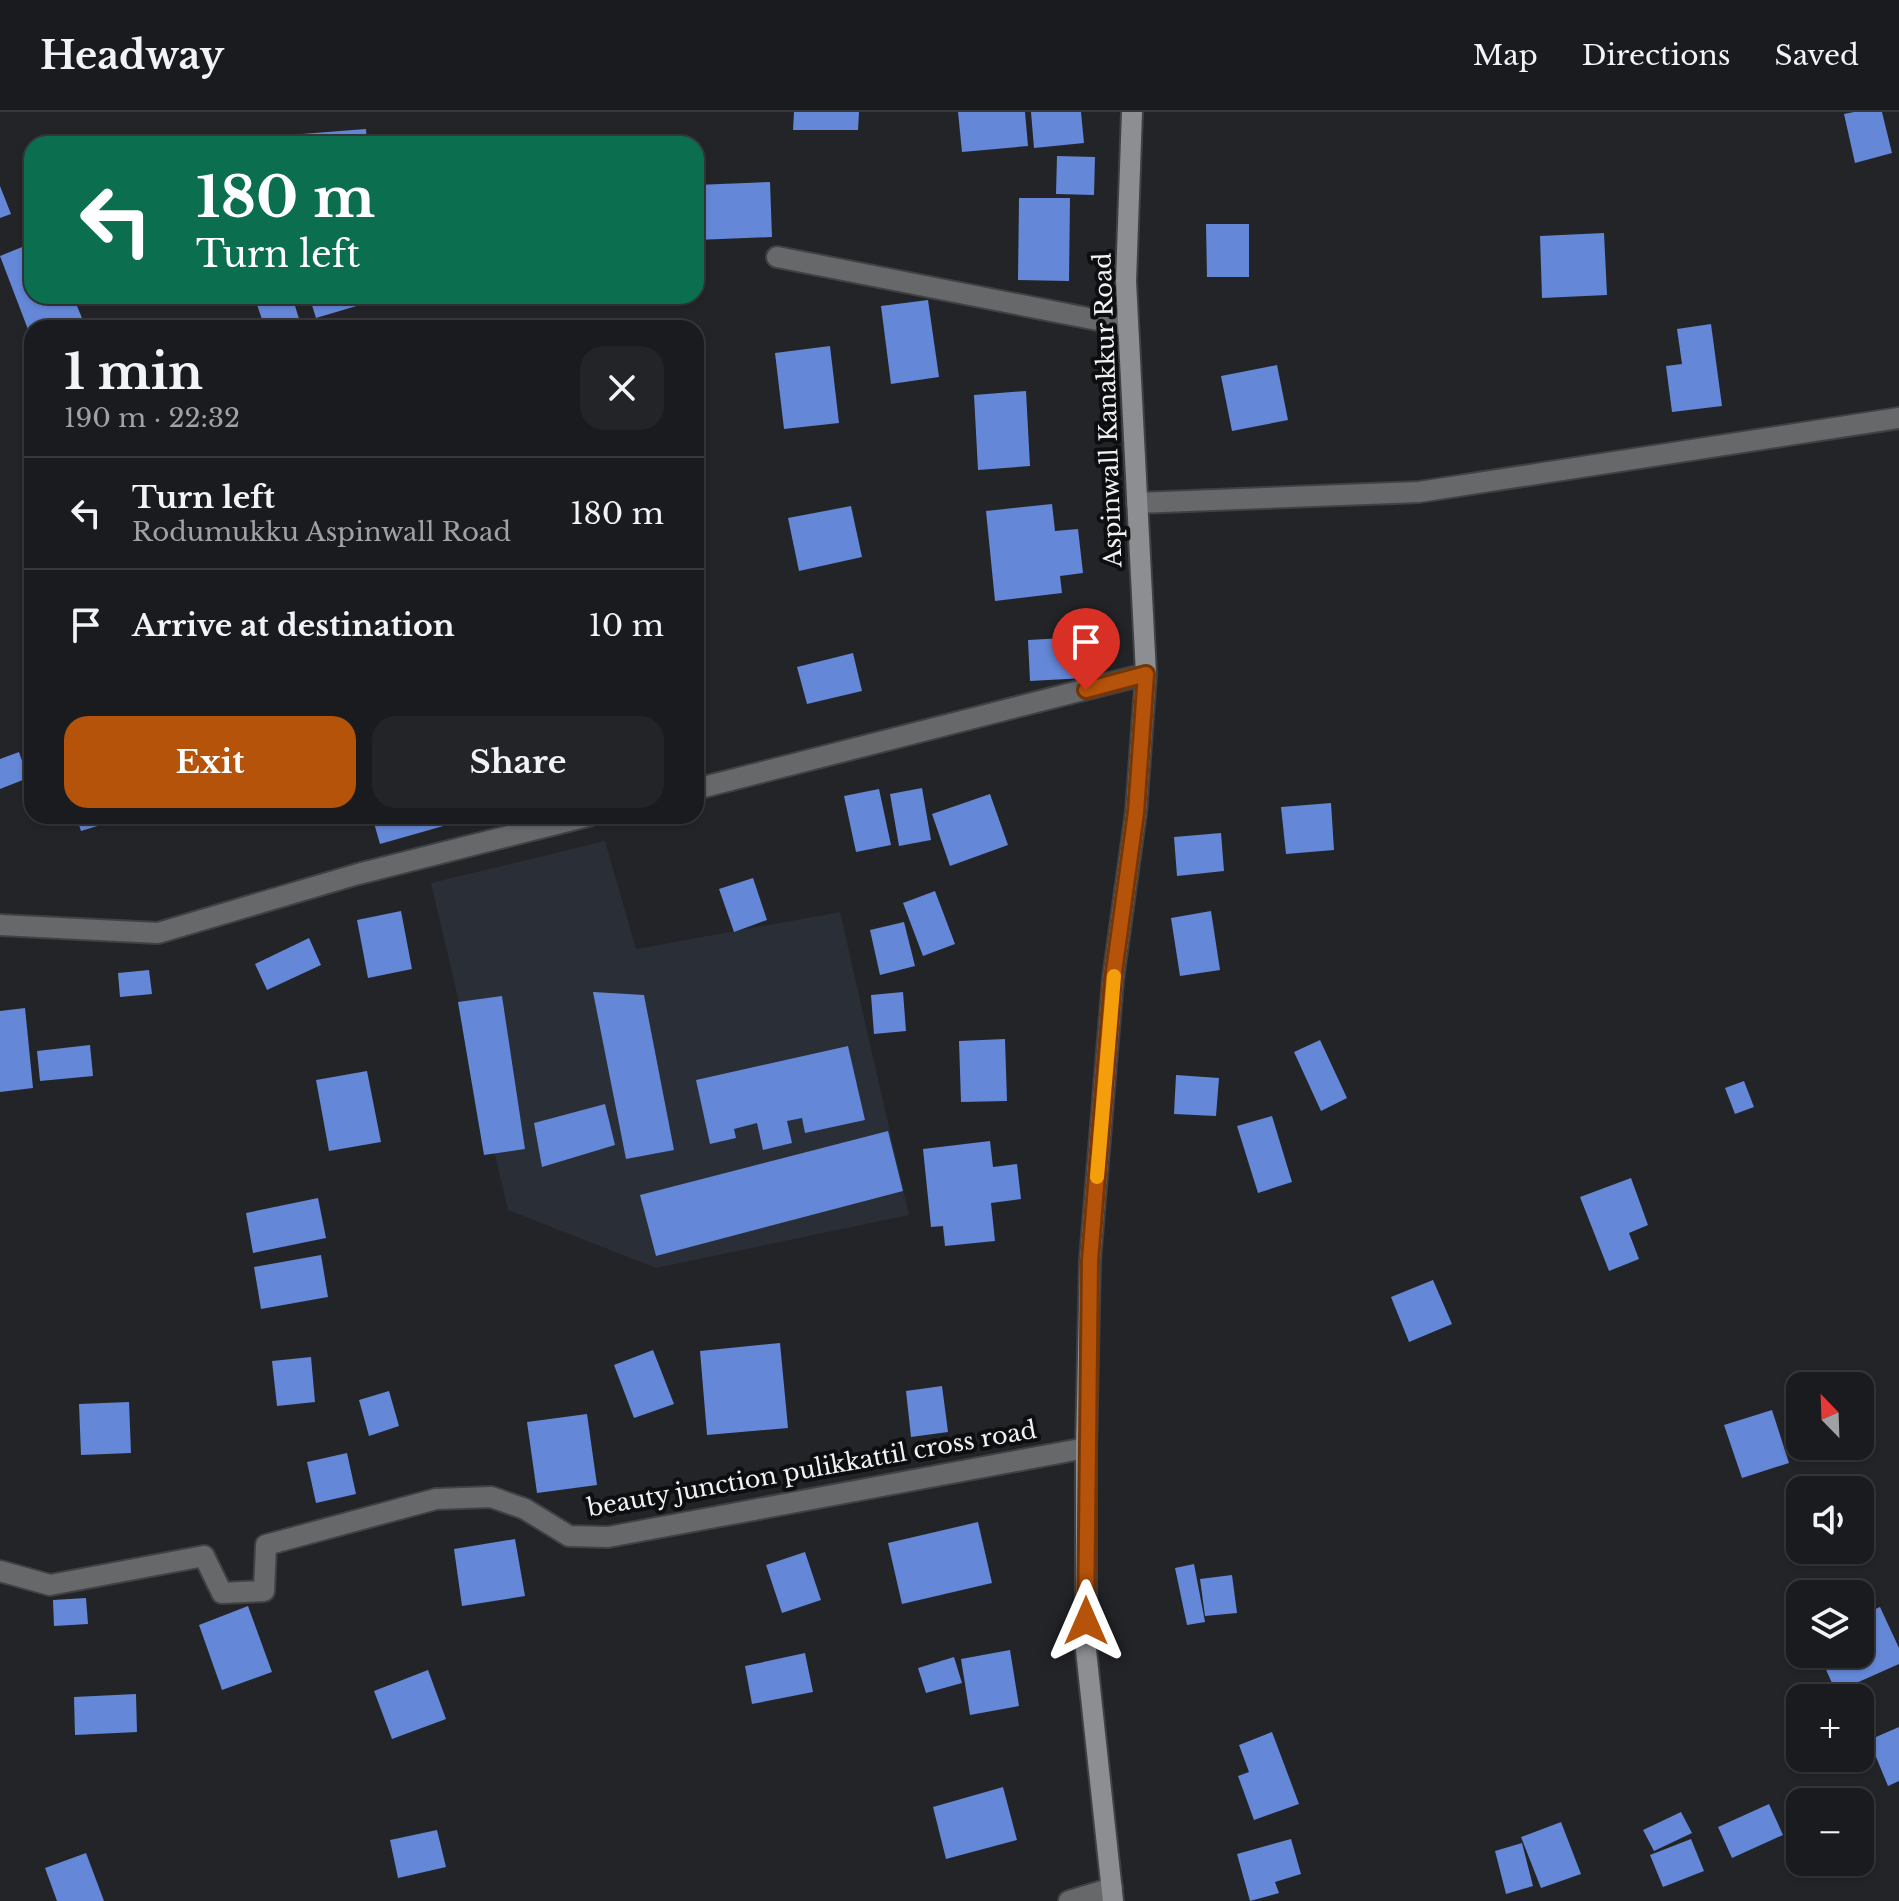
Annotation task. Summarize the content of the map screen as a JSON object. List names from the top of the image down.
{
  "streets": {
    "main road": ["Aspinwall Kanakkur Road"],
    "street": ["beauty junction pulikkattil cross road"]
  },
  "crossings": [
    ["Aspinwall Kanakkur Road", "beauty junction pulikkattil cross road"]
  ],
  "north": "top left",
  "page": {
    "header": "Headway",
    "nav": ["Map", "Directions", "Saved"],
    "turn": ["180 m", "Turn left"],
    "heading": ["1 min", "190 m · 22:32"],
    "list": [
      {
        "name": "Turn left",
        "note": "Rodumukku Aspinwall Road",
        "value": "180 m"
      },
      {
        "name": "Arrive at destination",
        "value": "10 m"
      }
    ],
    "buttons": ["Exit", "Share"],
    "map_buttons": ["+", "−"]
  }
}
